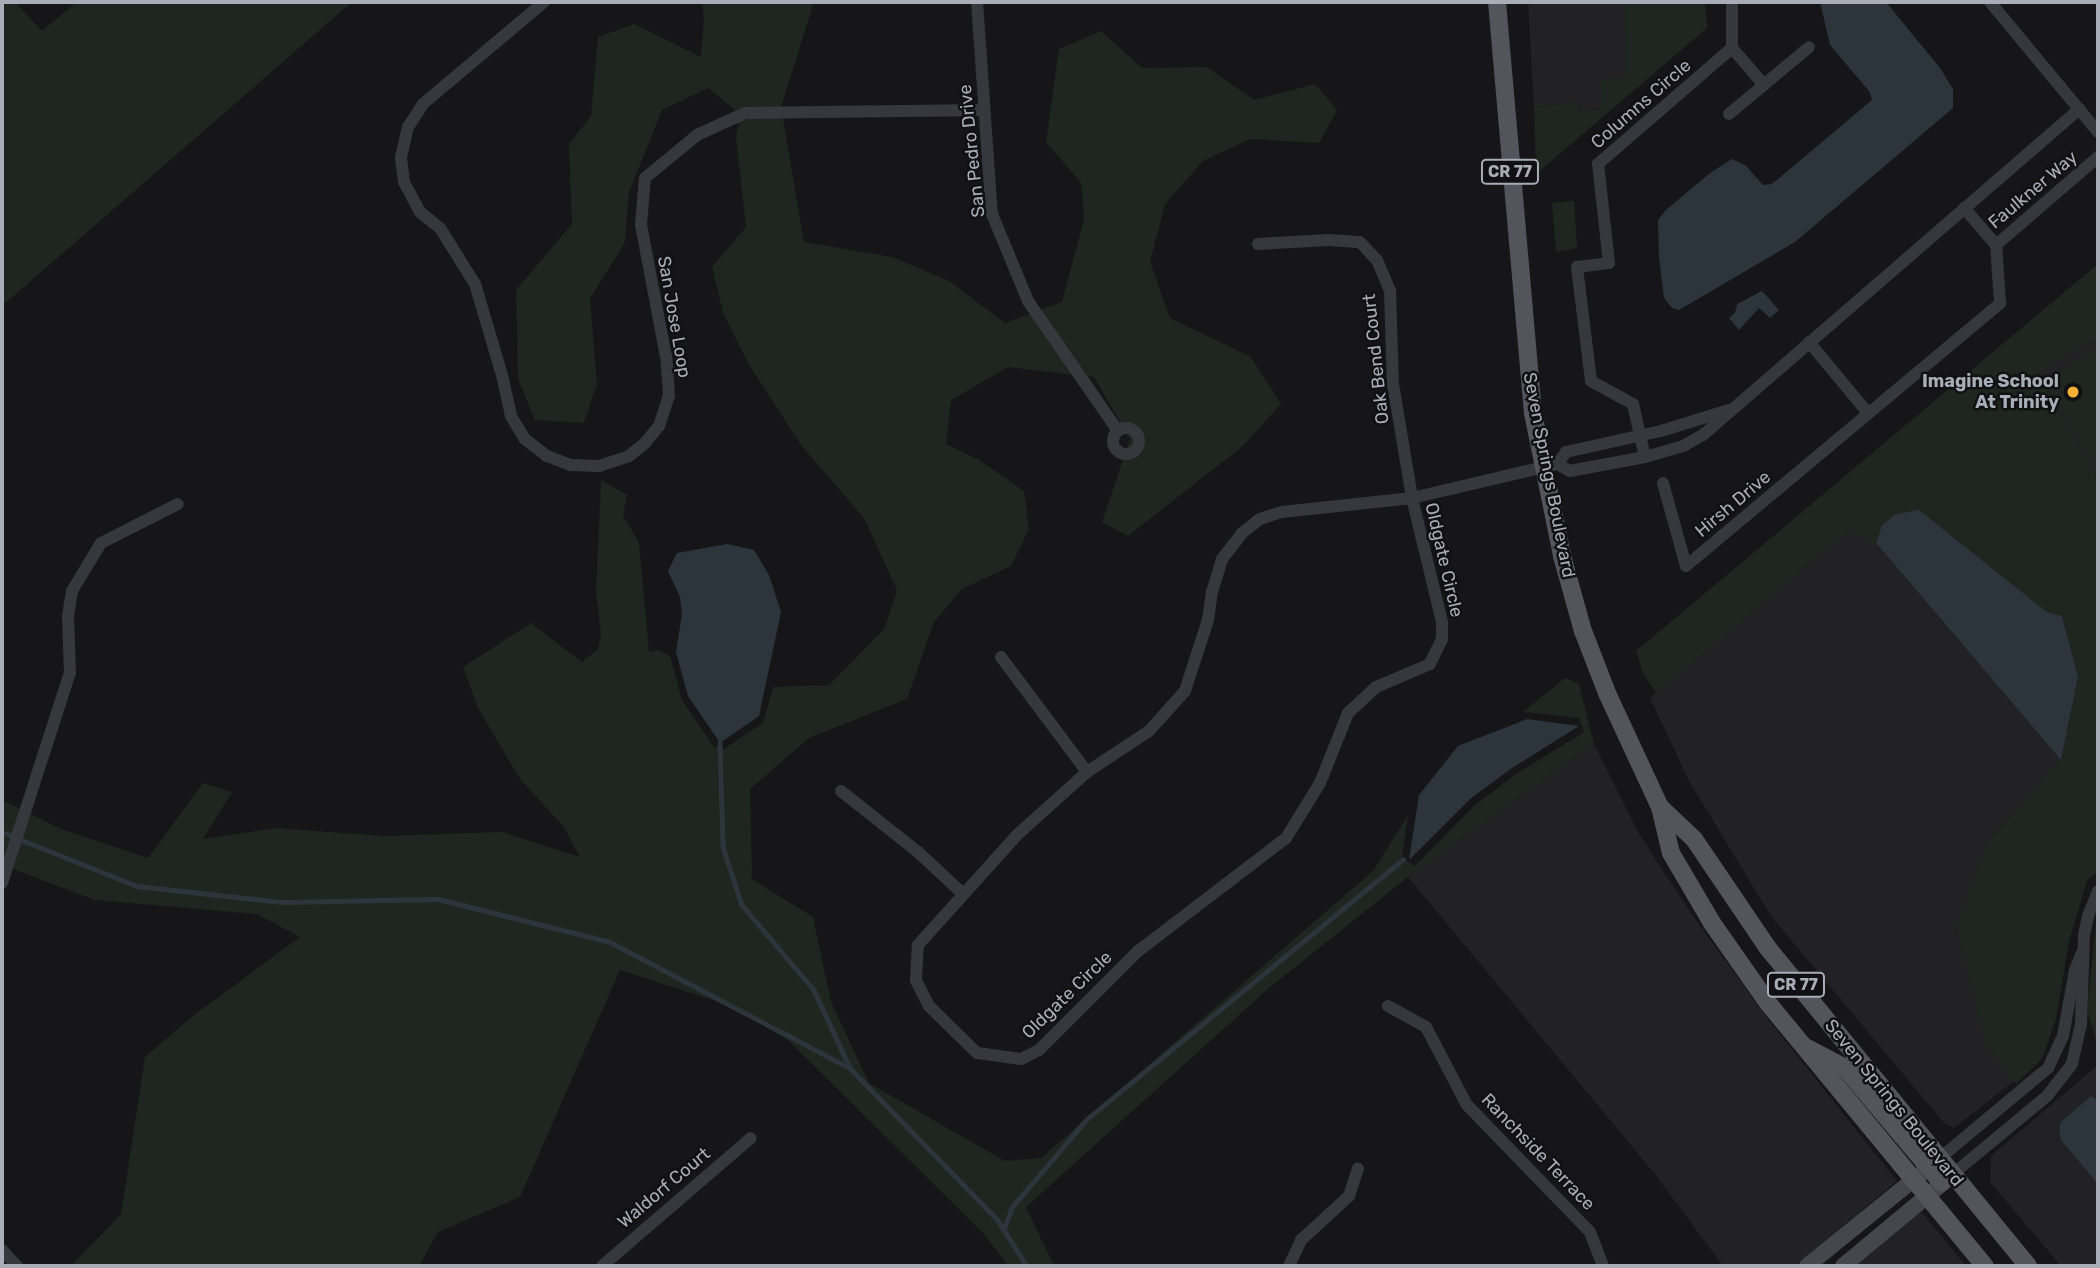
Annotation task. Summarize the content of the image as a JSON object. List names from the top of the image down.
{
  "streets": {
    "main road": ["CR 77", "Seven Springs Boulevard"],
    "street": [
      "Columns Circle",
      "San Pedro Drive",
      "Faulkner Way",
      "San Jose Loop",
      "Oak Bend Court",
      "Hirsh Drive",
      "Oldgate Circle",
      "Ranchside Terrace",
      "Waldorf Court"
    ]
  },
  "crossings": [
    ["San Pedro Drive", "San Jose Loop"],
    ["Faulkner Way", "Hirsh Drive"],
    ["Oak Bend Court", "Oldgate Circle"],
    ["Seven Springs Boulevard", "Oldgate Circle"]
  ],
  "places": ["Imagine School At Trinity"]
}
